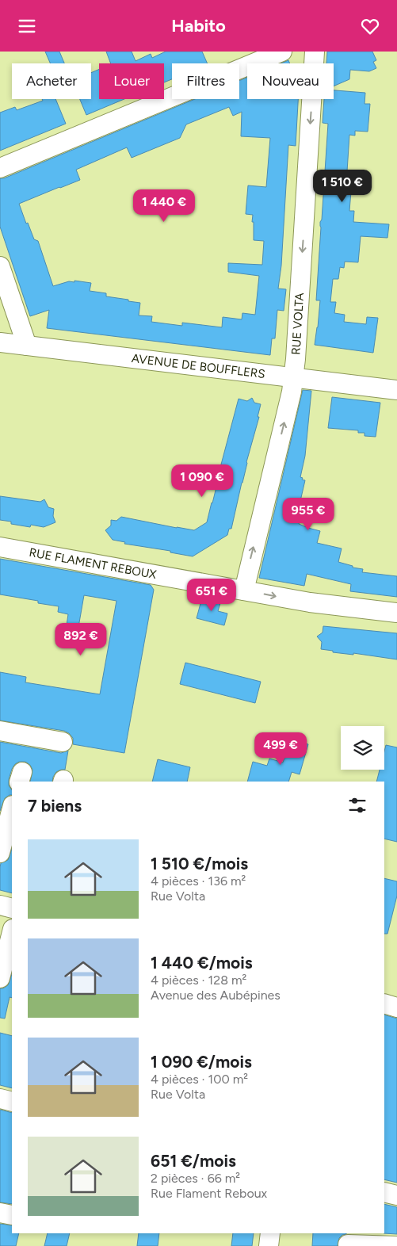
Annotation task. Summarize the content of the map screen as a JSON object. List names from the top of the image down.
{
  "streets": {
    "street": ["RUE VOLTA", "AVENUE DE BOUFFLERS", "RUE FLAMENT REBOUX"]
  },
  "crossings": [
    ["RUE VOLTA", "AVENUE DE BOUFFLERS"],
    ["RUE VOLTA", "RUE FLAMENT REBOUX"]
  ],
  "one_way": ["RUE FLAMENT REBOUX"],
  "page": {
    "header": "Habito",
    "chip": [
      "Acheter",
      "Louer",
      "Filtres",
      "Nouveau"
    ],
    "price": [
      "1 510 €",
      "1 440 €",
      "1 090 €",
      "955 €",
      "651 €",
      "892 €",
      "499 €"
    ],
    "heading": "7 biens",
    "list": [
      {
        "name": "1 510 €/mois",
        "note": "4 pièces · 136 m² · Rue Volta"
      },
      {
        "name": "1 440 €/mois",
        "note": "4 pièces · 128 m² · Avenue des Aubépines"
      },
      {
        "name": "1 090 €/mois",
        "note": "4 pièces · 100 m² · Rue Volta"
      },
      {
        "name": "651 €/mois",
        "note": "2 pièces · 66 m² · Rue Flament Reboux"
      }
    ]
  }
}
